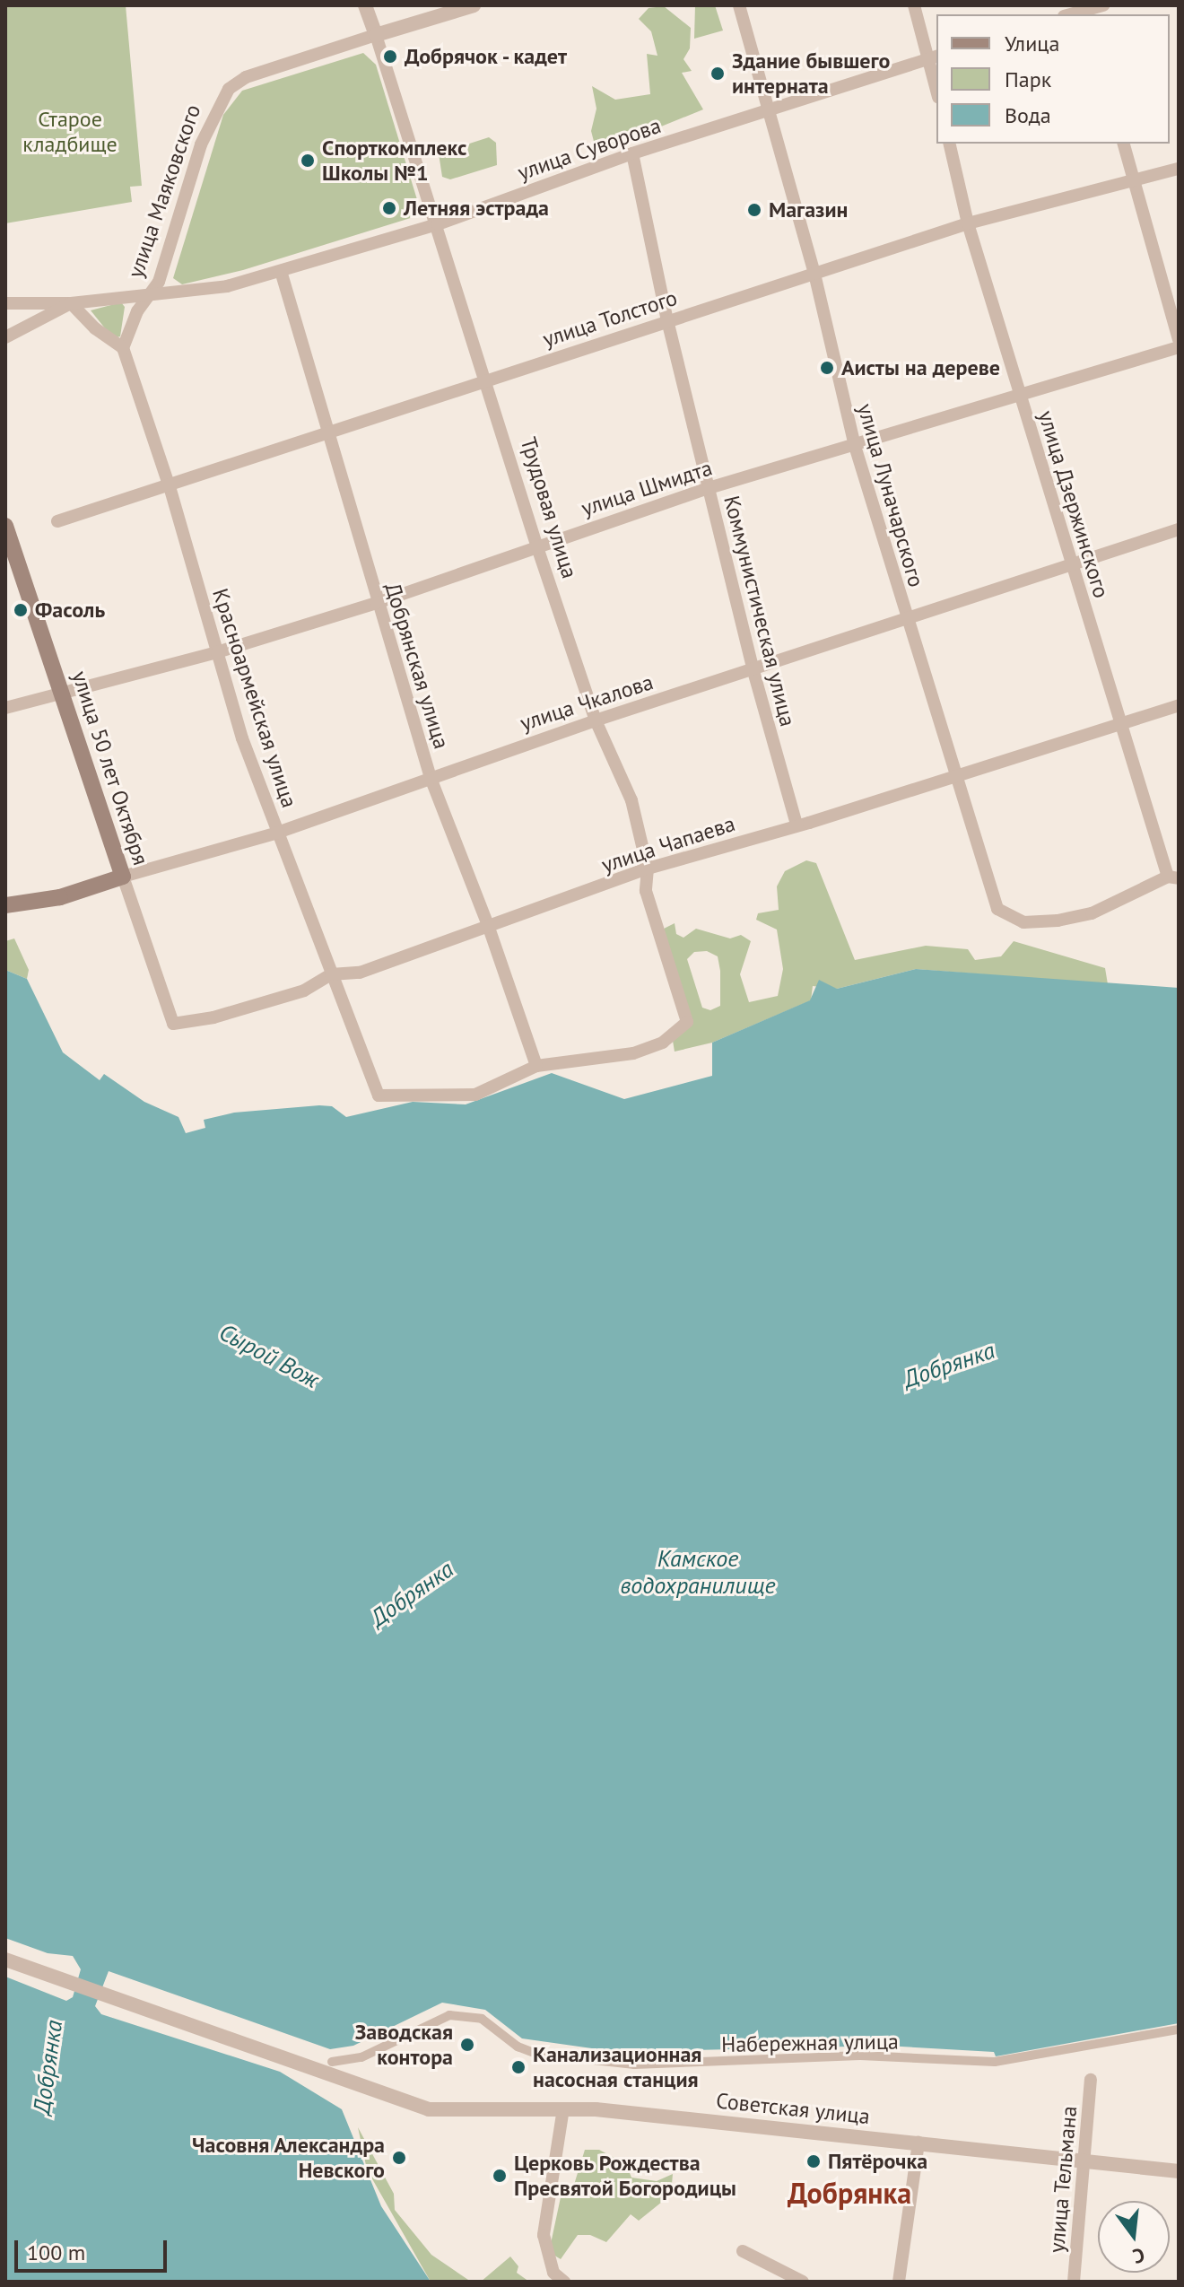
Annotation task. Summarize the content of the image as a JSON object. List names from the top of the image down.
{
  "streets": {
    "main road": ["улица Чкалова", "улица 50 лет Октября"],
    "street": [
      "улица Суворова",
      "улица Маяковского",
      "улица Толстого",
      "улица Шмидта",
      "улица Луначарского",
      "улица Дзержинского",
      "Трудовая улица",
      "Коммунистическая улица",
      "Добрянская улица",
      "Красноармейская улица",
      "улица Чапаева",
      "Набережная улица",
      "Советская улица",
      "улица Тельмана"
    ]
  },
  "crossings": [
    ["улица Суворова", "улица Маяковского"],
    ["улица Суворова", "улица Луначарского"],
    ["улица Суворова", "Трудовая улица"],
    ["улица Суворова", "Коммунистическая улица"],
    ["улица Суворова", "Добрянская улица"],
    ["улица Маяковского", "Трудовая улица"],
    ["улица Маяковского", "Красноармейская улица"],
    ["улица Толстого", "улица Луначарского"],
    ["улица Толстого", "улица Дзержинского"],
    ["улица Толстого", "Трудовая улица"],
    ["улица Толстого", "Коммунистическая улица"],
    ["улица Толстого", "Добрянская улица"],
    ["улица Толстого", "Красноармейская улица"],
    ["улица Шмидта", "улица Луначарского"],
    ["улица Шмидта", "улица Дзержинского"],
    ["улица Шмидта", "Трудовая улица"],
    ["улица Шмидта", "Коммунистическая улица"],
    ["улица Шмидта", "Добрянская улица"],
    ["улица Шмидта", "Красноармейская улица"],
    ["улица Шмидта", "улица 50 лет Октября"],
    ["улица Луначарского", "улица Дзержинского"],
    ["улица Луначарского", "улица Чкалова"],
    ["улица Луначарского", "улица Чапаева"],
    ["улица Дзержинского", "улица Чкалова"],
    ["улица Дзержинского", "улица Чапаева"],
    ["Трудовая улица", "Добрянская улица"],
    ["Трудовая улица", "Красноармейская улица"],
    ["Трудовая улица", "улица Чкалова"],
    ["Трудовая улица", "улица Чапаева"],
    ["Коммунистическая улица", "улица Чкалова"],
    ["Коммунистическая улица", "улица Чапаева"],
    ["Добрянская улица", "Красноармейская улица"],
    ["Добрянская улица", "улица Чкалова"],
    ["Добрянская улица", "улица Чапаева"],
    ["Красноармейская улица", "улица Чкалова"],
    ["Красноармейская улица", "улица Чапаева"],
    ["улица Чкалова", "улица 50 лет Октября"],
    ["улица 50 лет Октября", "улица Чапаева"],
    ["Советская улица", "улица Тельмана"]
  ],
  "districts": ["Добрянка"],
  "water": ["Сырой Вож", "Добрянка", "Камское водохранилище"],
  "parks": ["Старое кладбище"],
  "places": [
    "Добрячок - кадет",
    "Здание бывшего интерната",
    "Спорткомплекс Школы №1",
    "Летняя эстрада",
    "Магазин",
    "Аисты на дереве",
    "Фасоль",
    "Заводская контора",
    "Канализационная насосная станция",
    "Часовня Александра Невского",
    "Пятёрочка",
    "Церковь Рождества Пресвятой Богородицы"
  ],
  "legend": ["Улица", "Парк", "Вода"],
  "scale_bar": "100 m",
  "north": "bottom"
}
